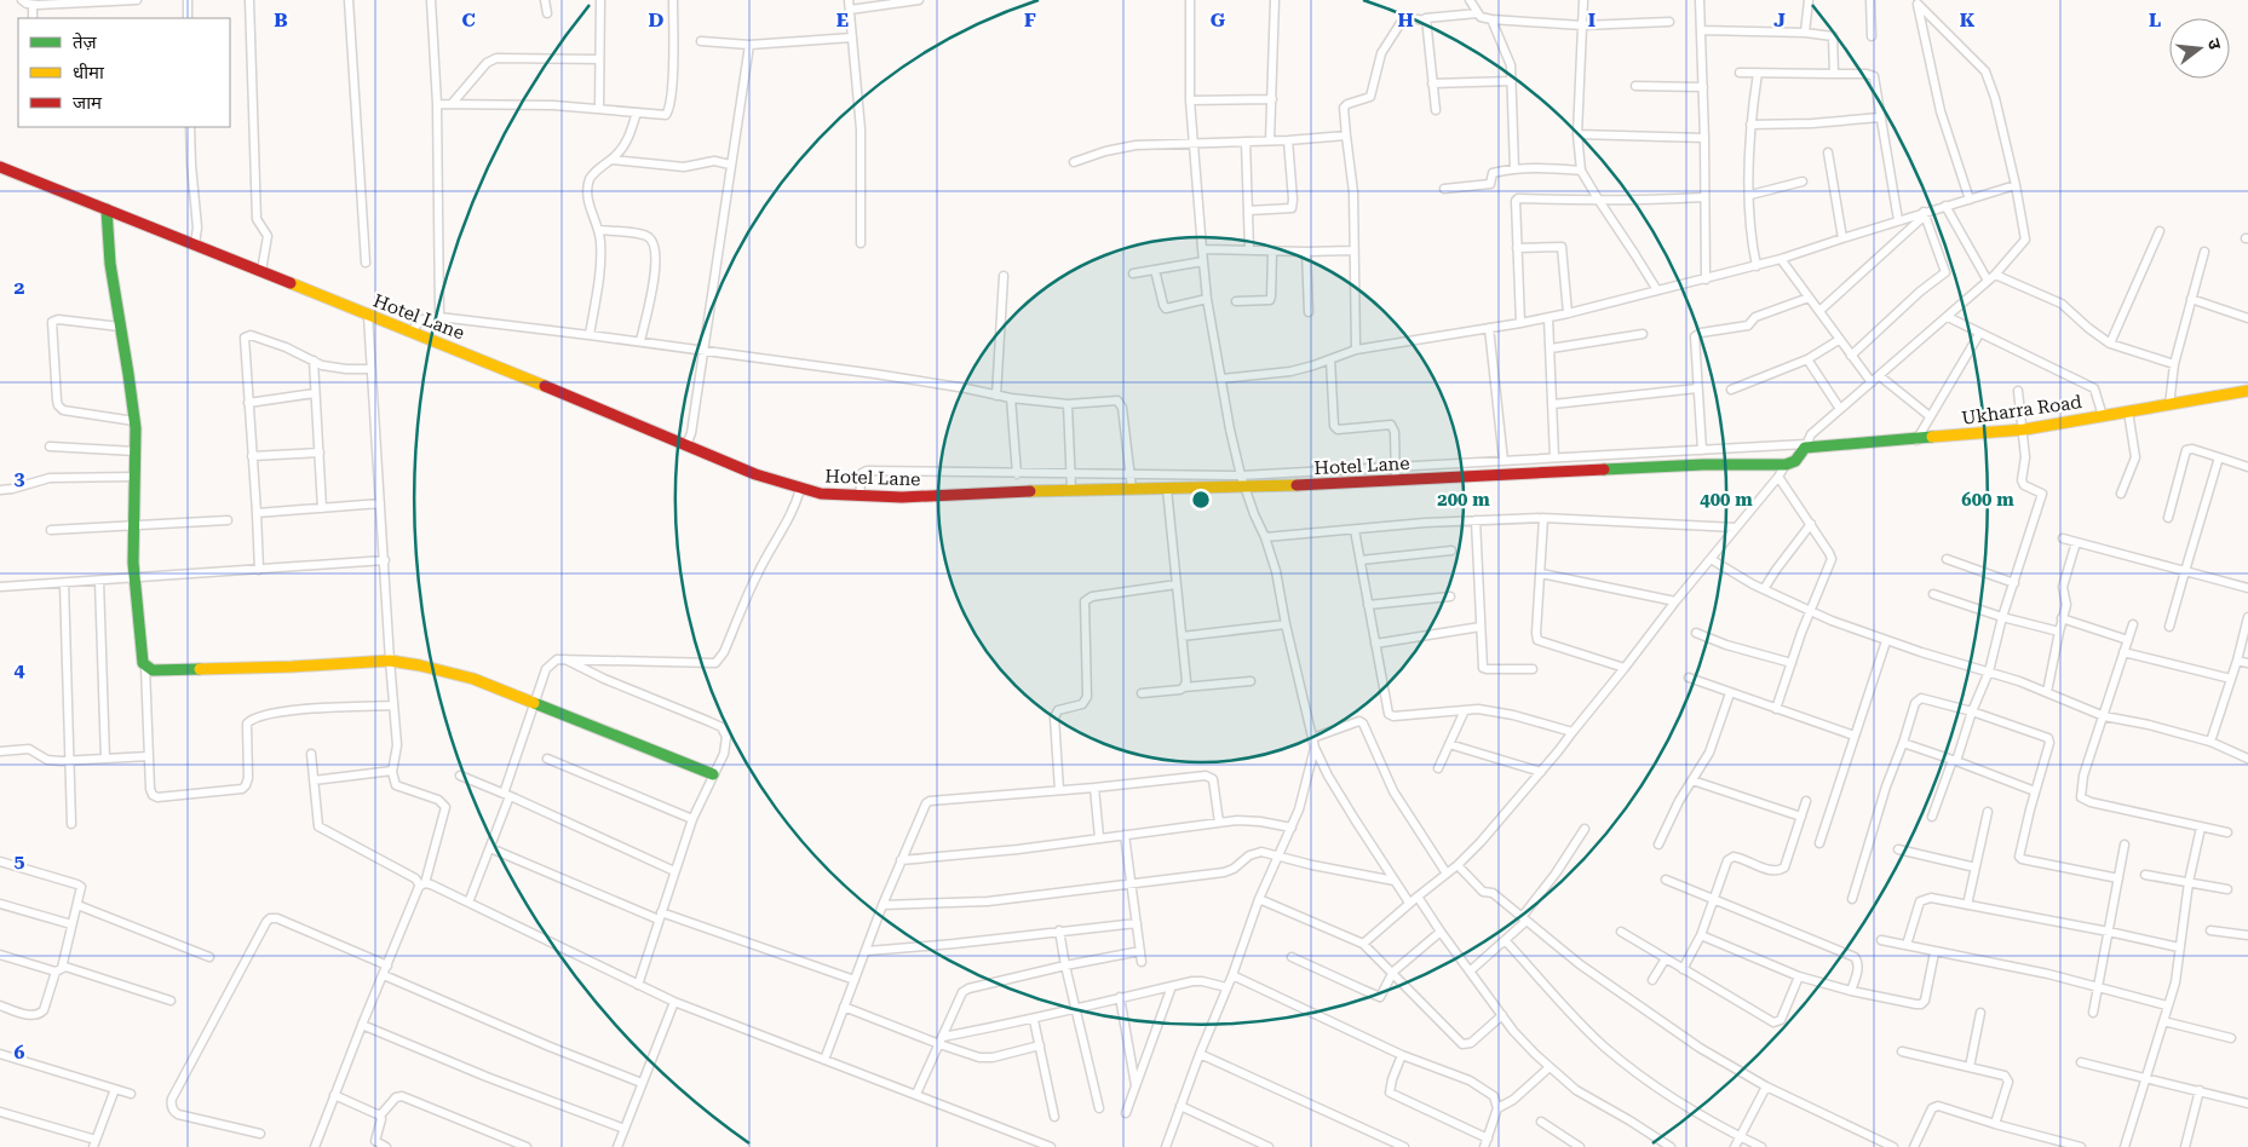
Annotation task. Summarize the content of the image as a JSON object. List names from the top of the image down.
{
  "streets": {
    "street": ["Hotel Lane", "Ukharra Road"]
  },
  "legend": ["तेज़", "धीमा", "जाम"],
  "north": "right",
  "grid": {
    "columns": [
      "B",
      "C",
      "D",
      "E",
      "F",
      "G",
      "H",
      "I",
      "J",
      "K",
      "L"
    ],
    "rows": [
      "2",
      "3",
      "4",
      "5",
      "6"
    ]
  },
  "rings": ["200 m", "400 m", "600 m"]
}
